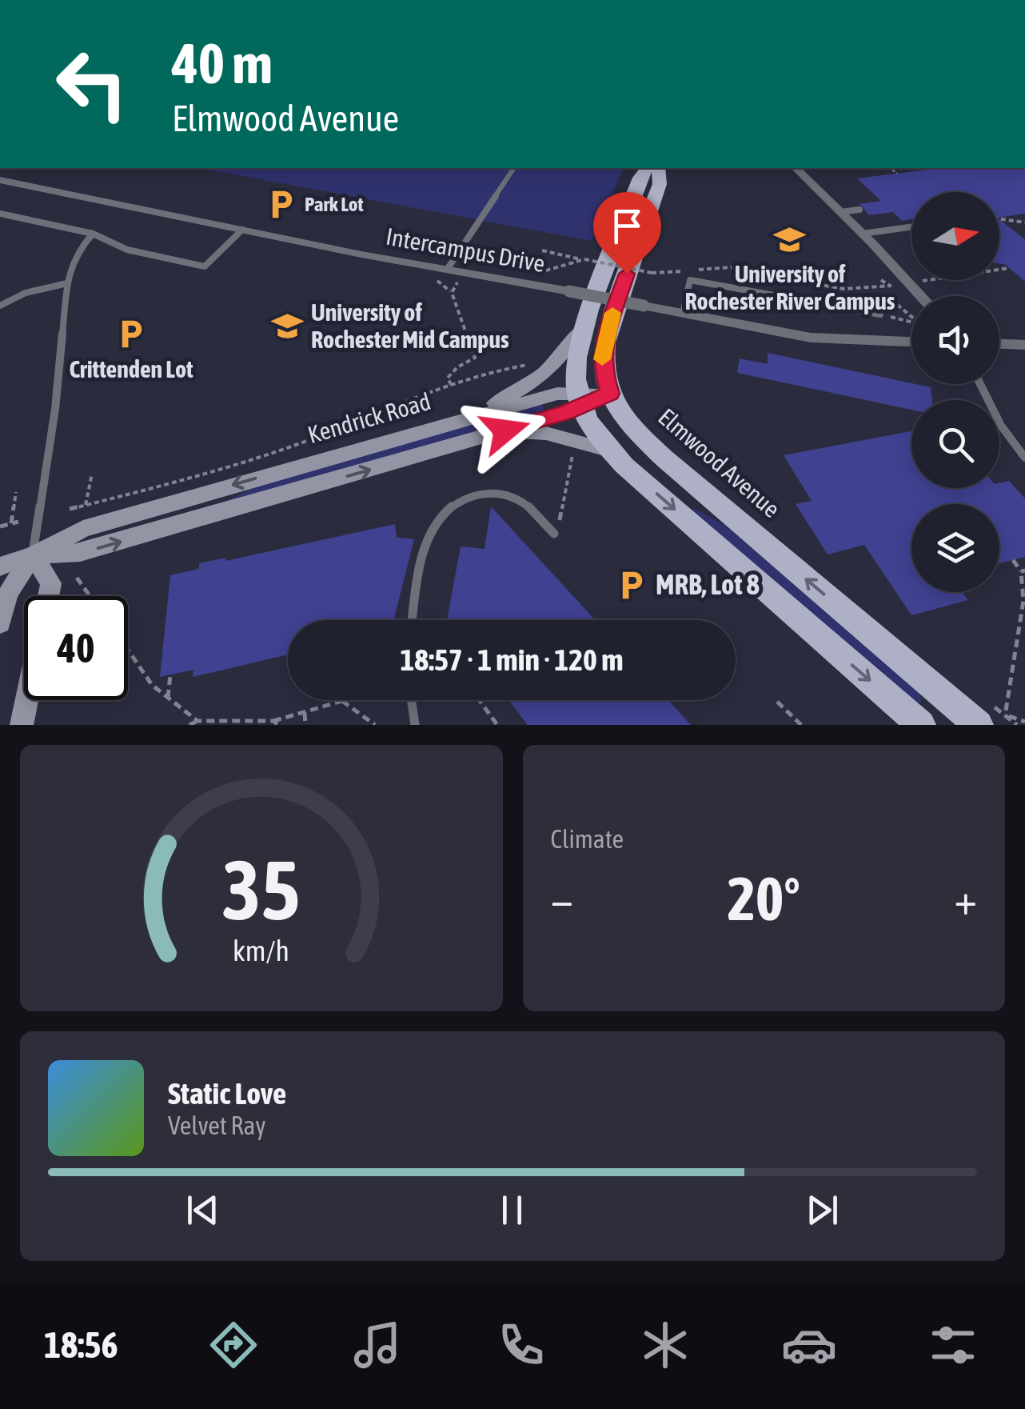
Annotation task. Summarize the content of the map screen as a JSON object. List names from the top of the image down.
{
  "streets": {
    "main road": ["Elmwood Avenue"],
    "street": ["Intercampus Drive", "Kendrick Road"]
  },
  "crossings": [
    ["Kendrick Road", "Elmwood Avenue"]
  ],
  "places": {
    "parking": ["Park Lot", "Crittenden Lot", "MRB, Lot 8"],
    "school or university": ["University of Rochester River Campus", "University of Rochester Mid Campus"]
  },
  "north": "right",
  "page": {
    "turn": ["40 m", "Elmwood Avenue"],
    "limit": "40",
    "trip": "18:57 · 1 min · 120 m",
    "tile": "Climate",
    "heat": ["−", "20°", "+"],
    "song": ["Static Love", "Velvet Ray"],
    "tabs": "18:56",
    "gauge": ["35", "km/h"]
  }
}
